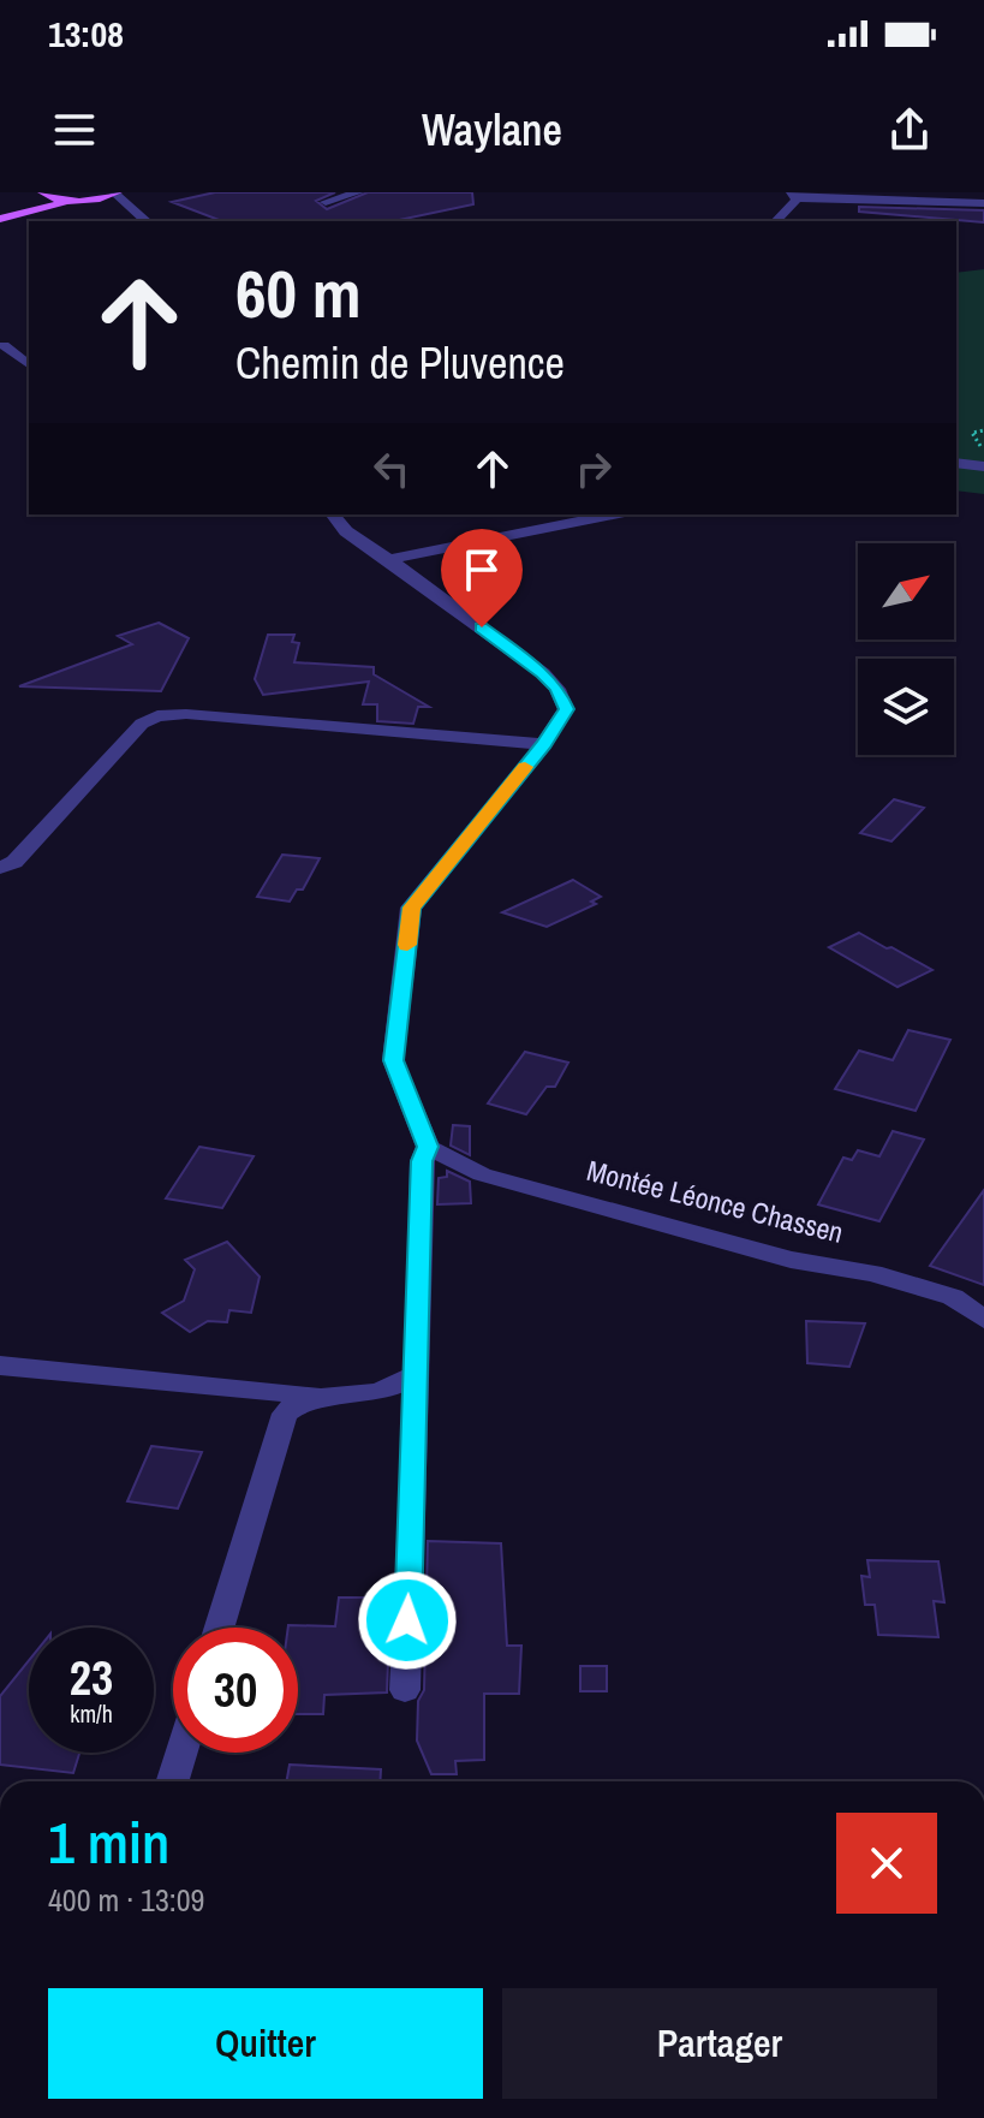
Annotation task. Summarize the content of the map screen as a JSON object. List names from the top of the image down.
{
  "streets": {
    "street": ["Montée Léonce Chassen"]
  },
  "north": "top right",
  "page": {
    "status": "13:08",
    "header": "Waylane",
    "turn": ["60 m", "Chemin de Pluvence"],
    "speed": "23 km/h",
    "limit": "30",
    "heading": ["1 min", "400 m · 13:09"],
    "buttons": ["Quitter", "Partager"]
  }
}
